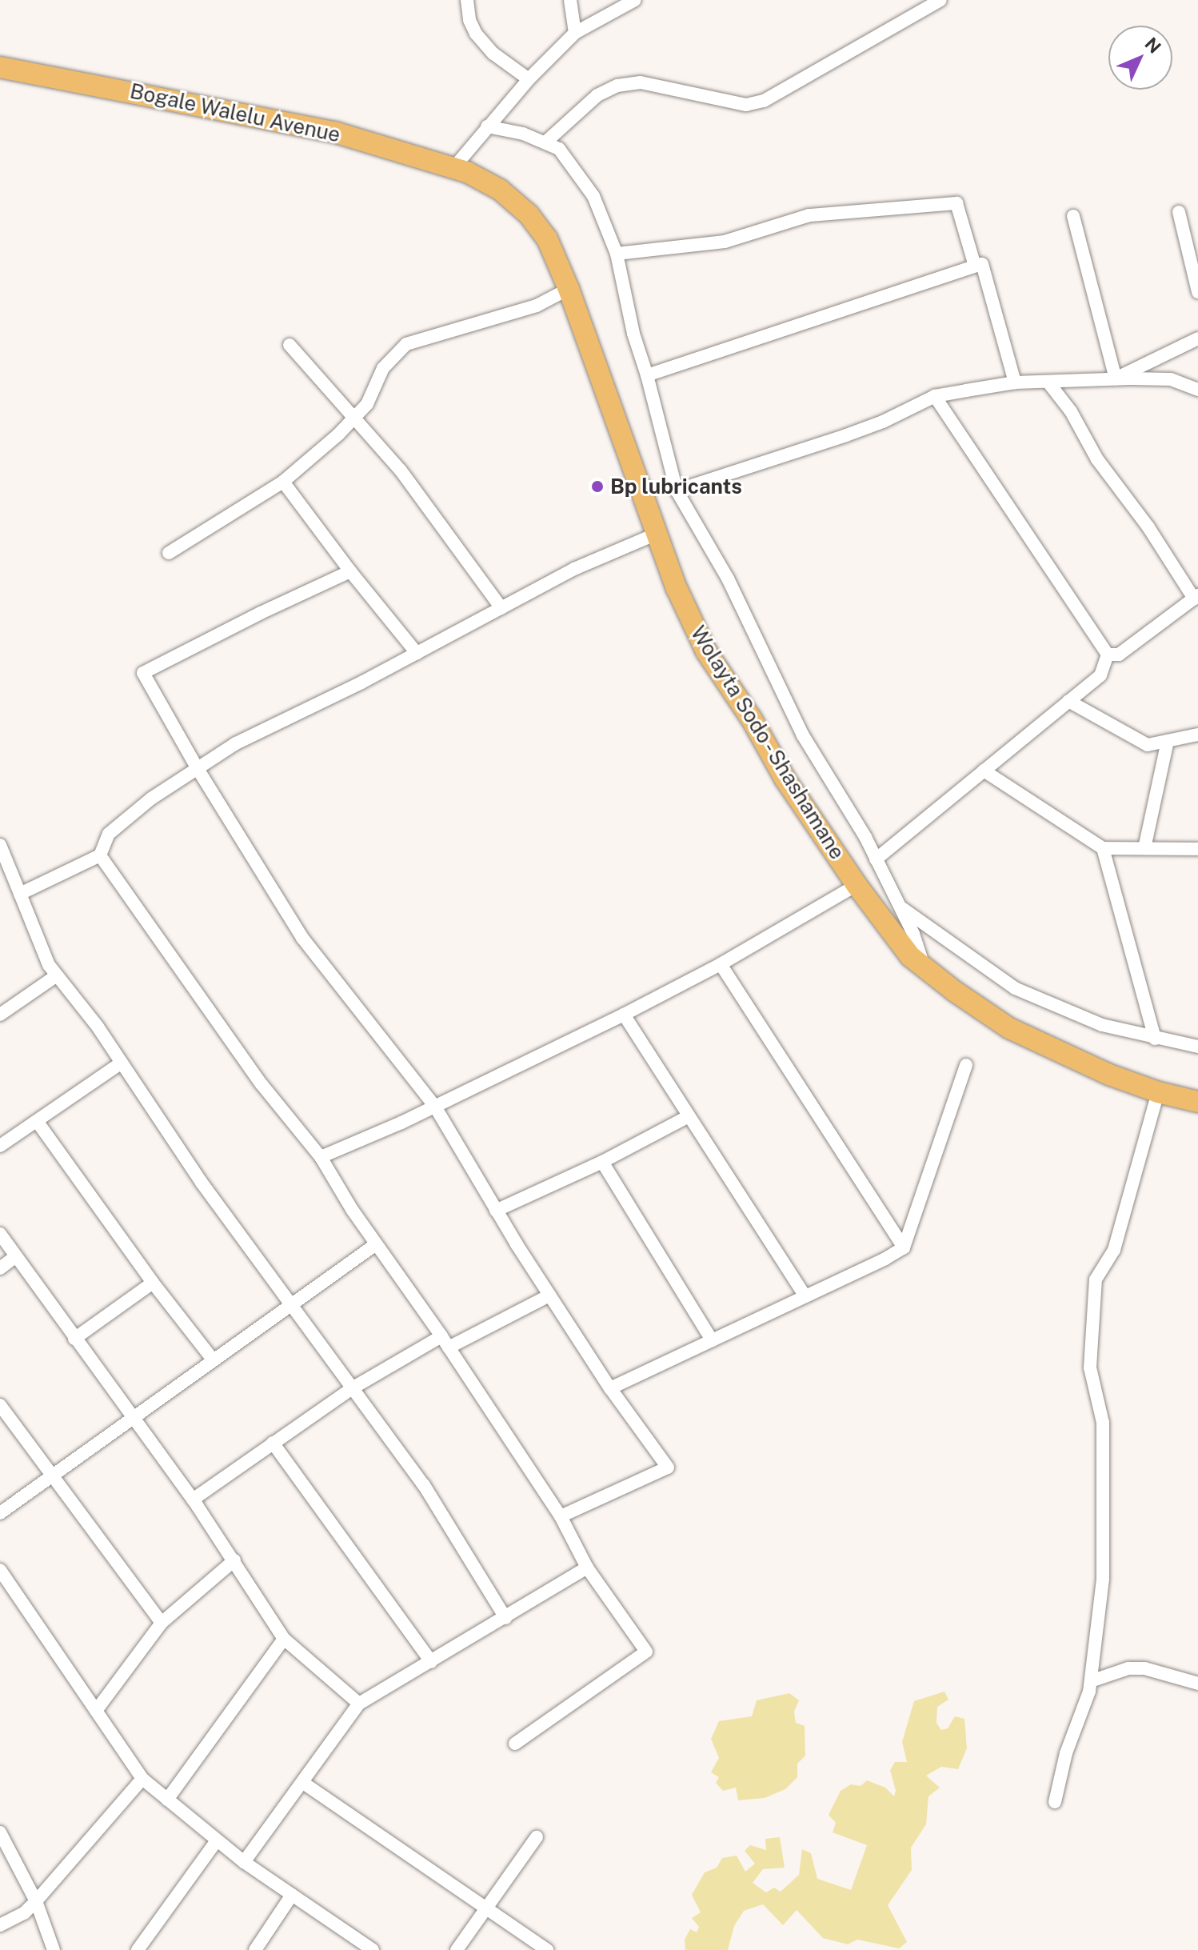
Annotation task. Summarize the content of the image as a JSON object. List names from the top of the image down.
{
  "streets": {
    "highway": ["Bogale Walelu Avenue", "Wolayta Sodo - Shashamane"]
  },
  "crossings": [
    ["Bogale Walelu Avenue", "Wolayta Sodo - Shashamane"]
  ],
  "places": ["Bp lubricants"],
  "north": "top right"
}
